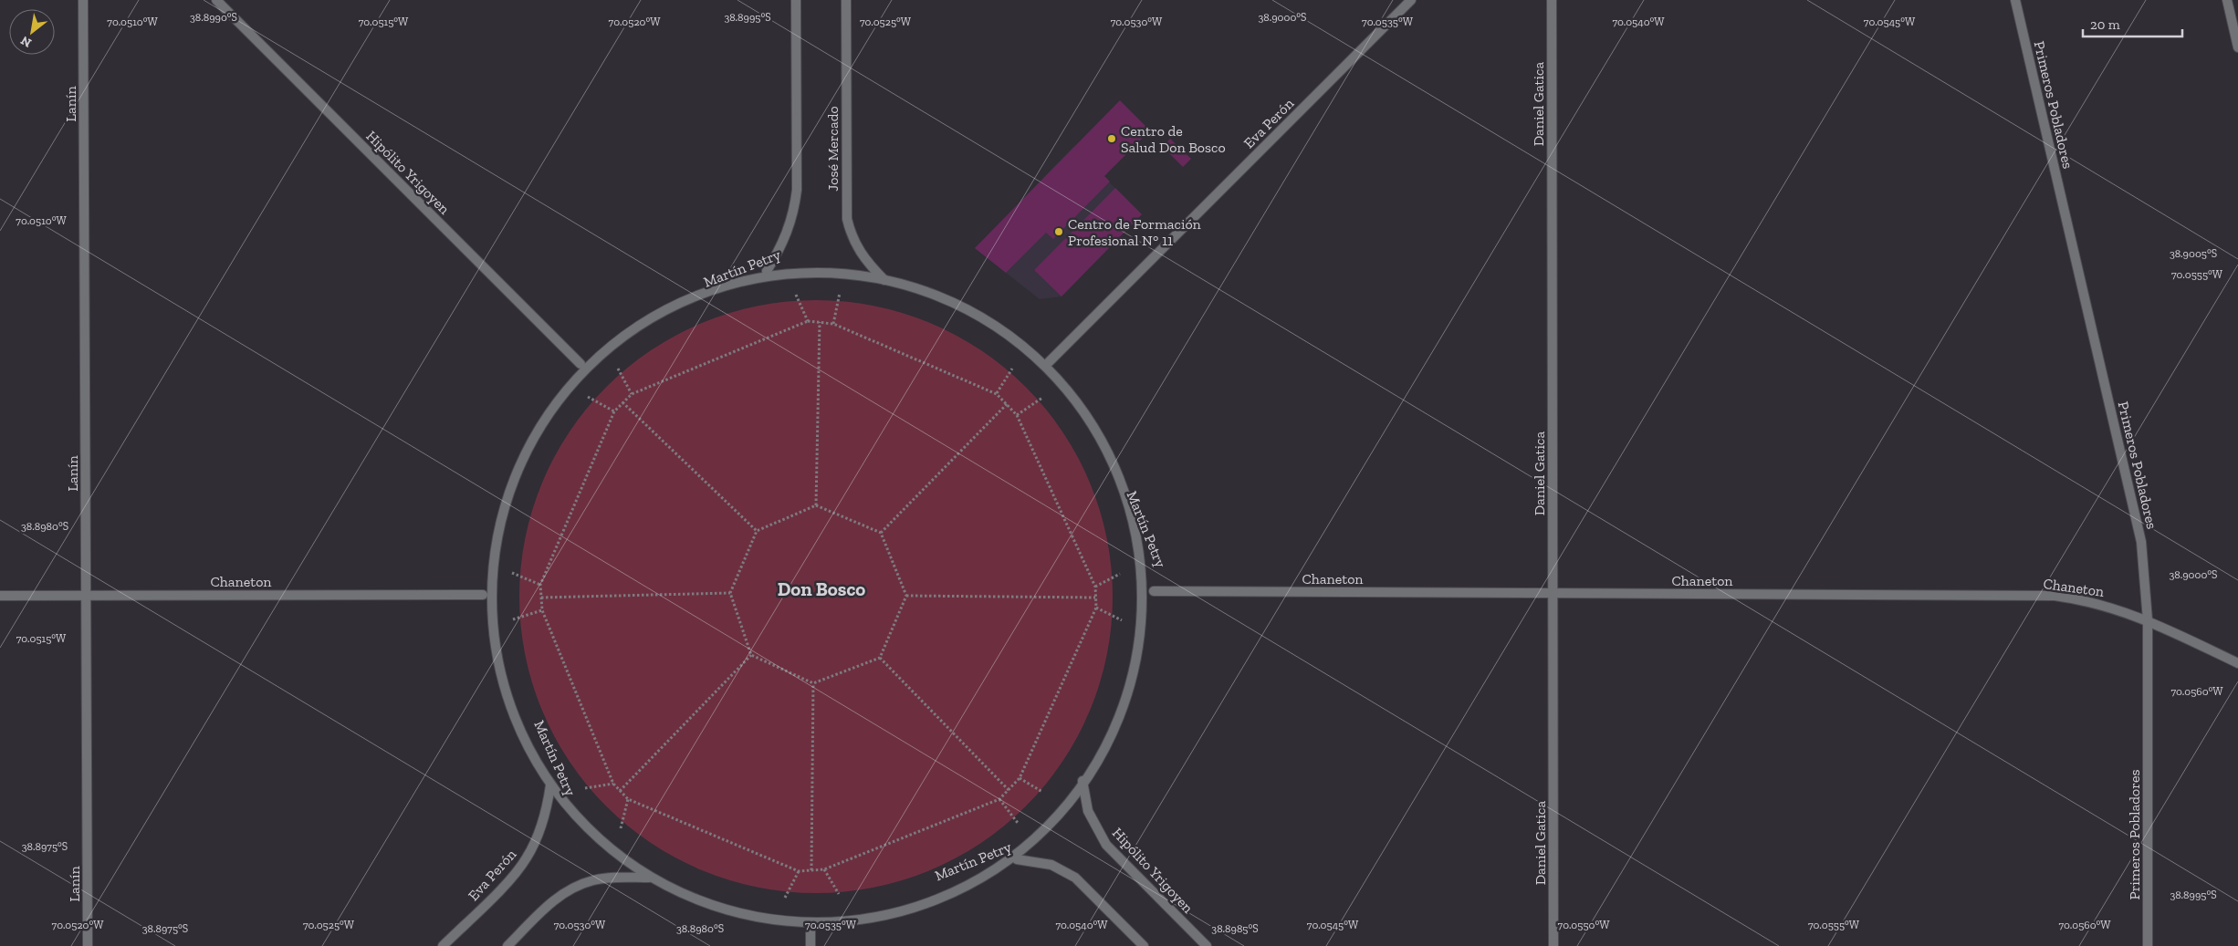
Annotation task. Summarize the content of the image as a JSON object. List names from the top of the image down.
{
  "streets": {
    "street": [
      "Lanín",
      "Daniel Gatica",
      "Primeros Pobladores",
      "Eva Perón",
      "José Mercado",
      "Hipólito Yrigoyen",
      "Martín Petry",
      "Chaneton"
    ]
  },
  "crossings": [
    ["Lanín", "Chaneton"],
    ["Daniel Gatica", "Chaneton"],
    ["Primeros Pobladores", "Chaneton"],
    ["Eva Perón", "Martín Petry"],
    ["José Mercado", "Martín Petry"],
    ["Hipólito Yrigoyen", "Martín Petry"],
    ["Martín Petry", "Chaneton"]
  ],
  "districts": ["Don Bosco"],
  "places": ["Centro de Salud Don Bosco", "Centro de Formación Profesional N° 11"],
  "scale_bar": "20 m",
  "north": "bottom left",
  "coordinates": [
    "38.8990°S",
    "38.8995°S",
    "38.9000°S",
    "70.0510°W",
    "70.0515°W",
    "70.0520°W",
    "70.0525°W",
    "70.0530°W",
    "70.0535°W",
    "70.0540°W",
    "70.0545°W",
    "38.9005°S",
    "70.0555°W",
    "38.8980°S",
    "70.0560°W",
    "38.8975°S",
    "70.0550°W",
    "38.8985°S"
  ]
}
